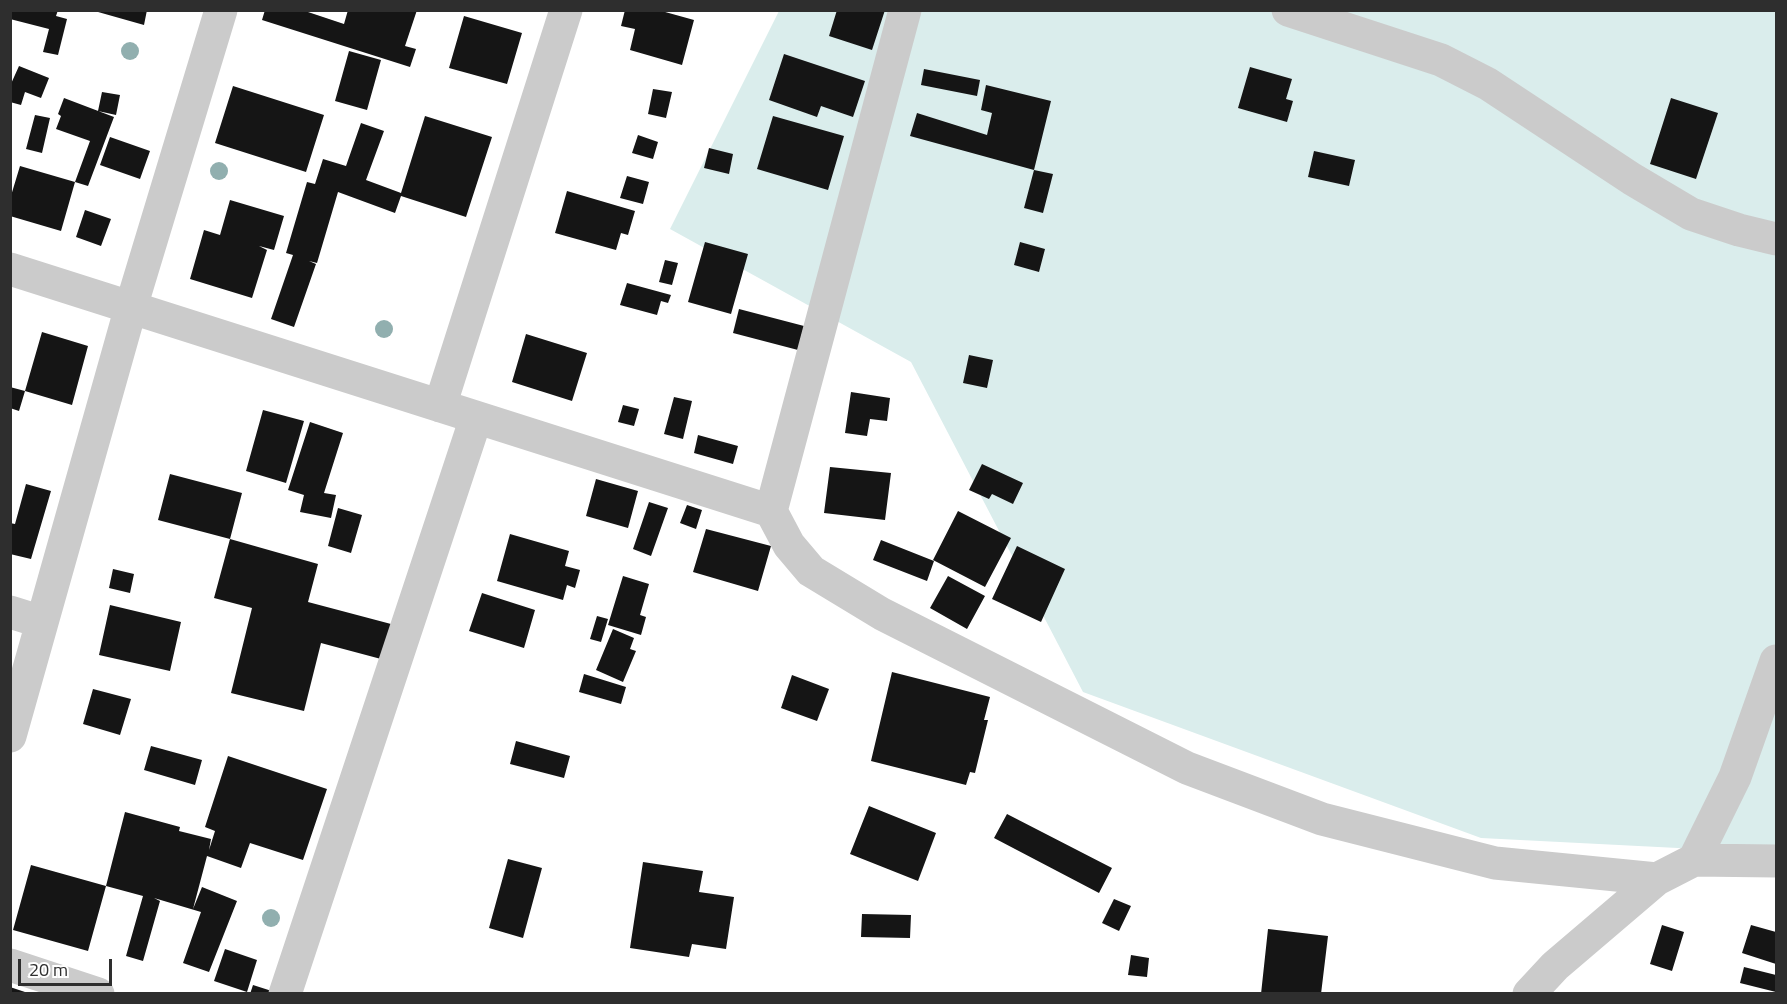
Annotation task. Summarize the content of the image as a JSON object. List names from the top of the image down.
{
  "scale_bar": "20 m"
}
